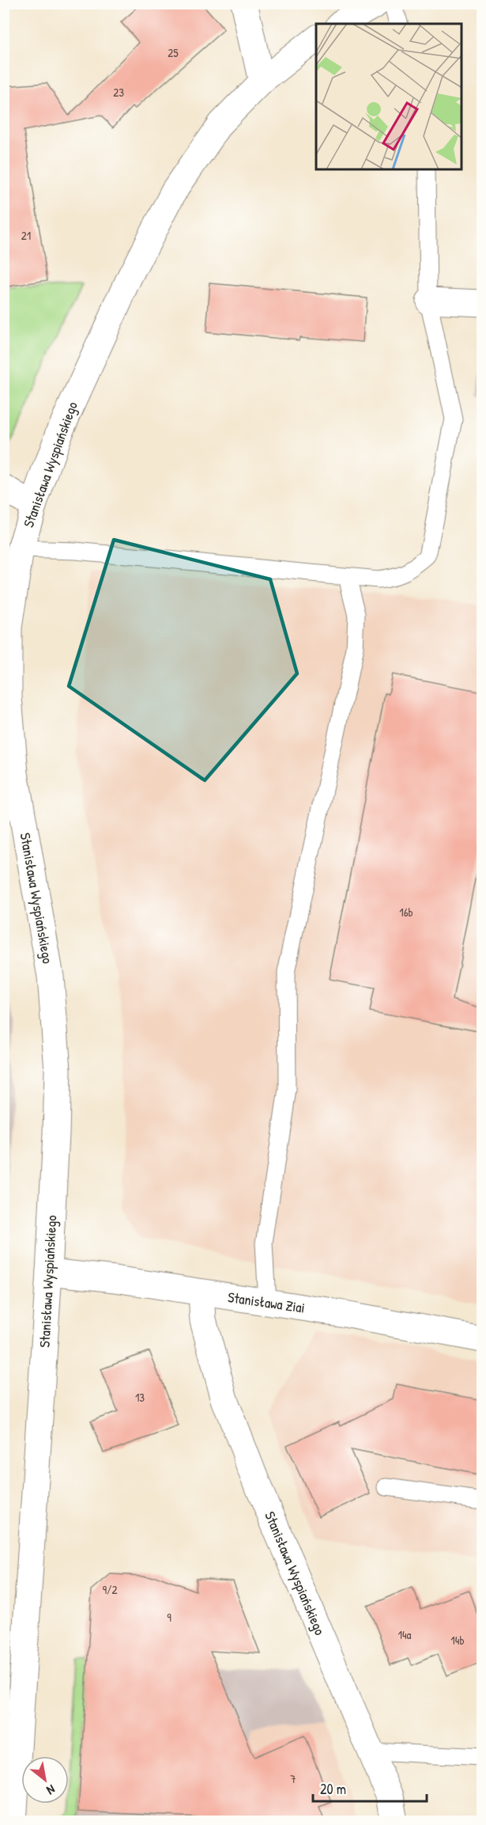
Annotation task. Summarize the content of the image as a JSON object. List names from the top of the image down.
{
  "streets": {
    "street": ["Stanisława Wyspiańskiego", "Stanisława Ziai"]
  },
  "crossings": [
    ["Stanisława Wyspiańskiego", "Stanisława Ziai"]
  ],
  "house_numbers": [
    "25",
    "23",
    "21",
    "16b",
    "13",
    "9/2",
    "9",
    "14a",
    "14b",
    "7"
  ],
  "scale_bar": "20 m",
  "north": "bottom right"
}
